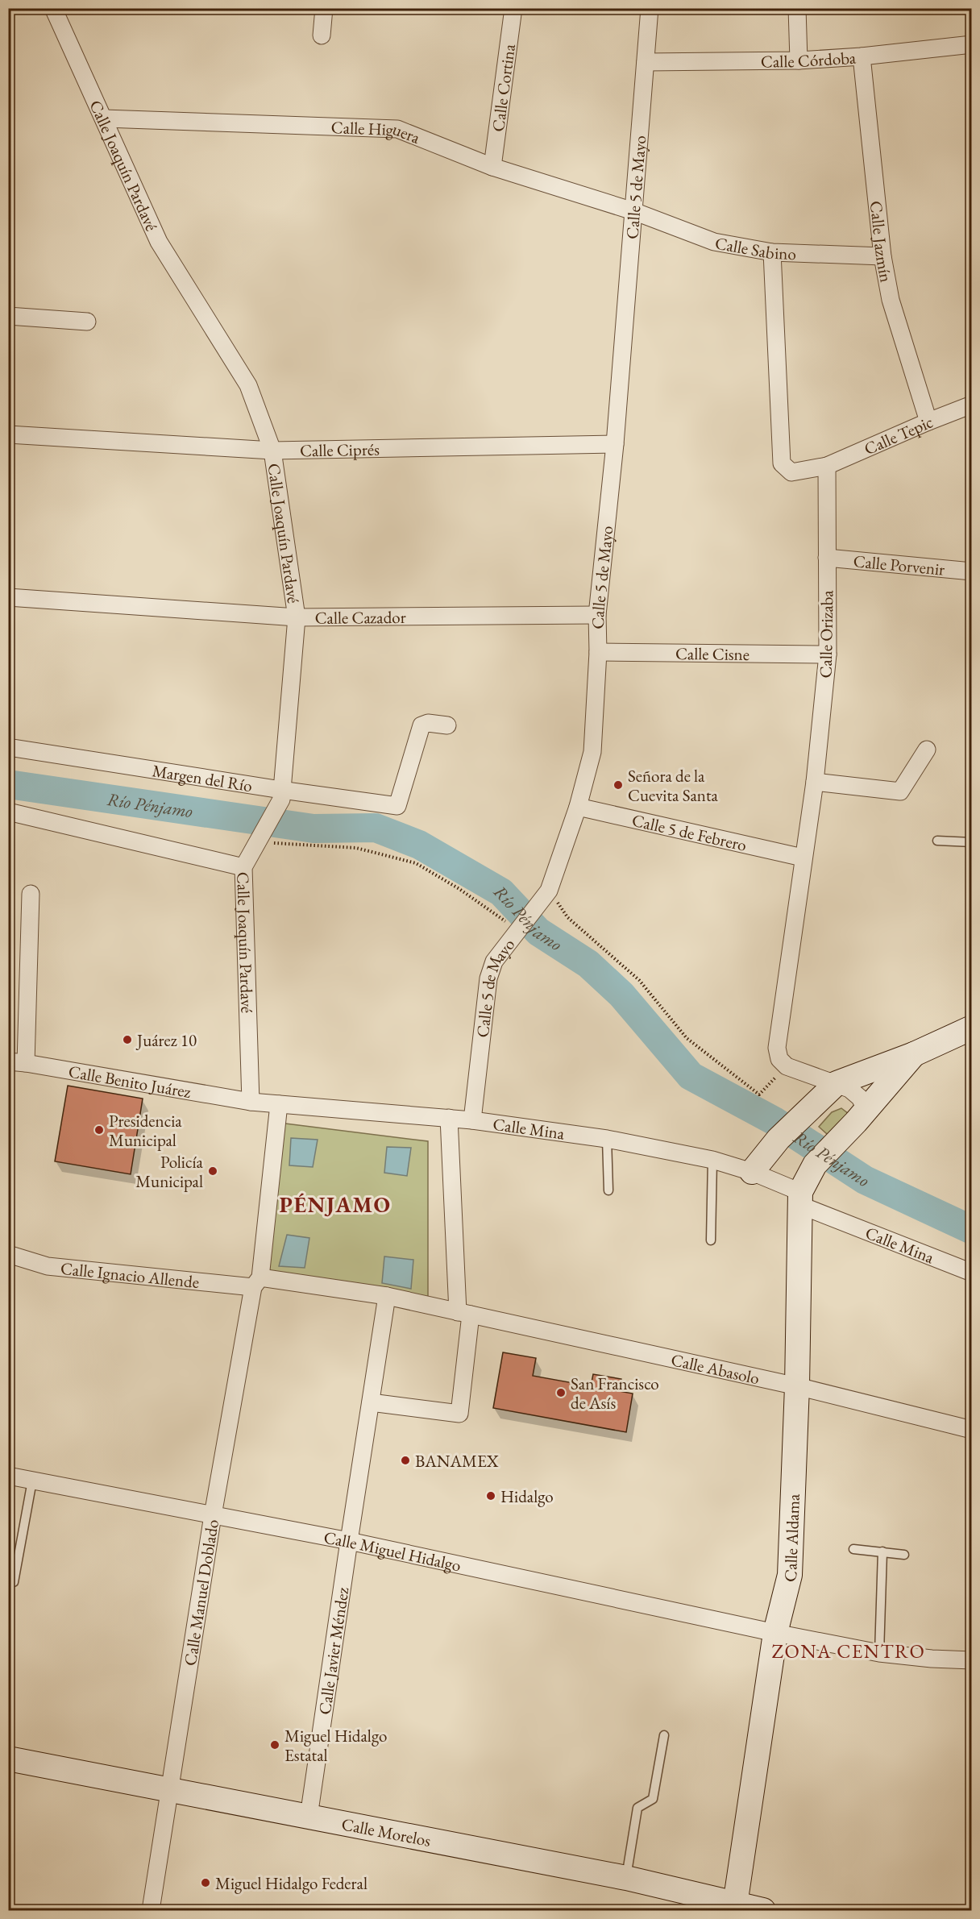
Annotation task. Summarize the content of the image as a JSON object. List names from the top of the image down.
{
  "streets": {
    "street": [
      "Calle Córdoba",
      "Calle Cortina",
      "Calle Higuera",
      "Calle Joaquín Pardavé",
      "Calle 5 de Mayo",
      "Calle Jazmín",
      "Calle Sabino",
      "Calle Tepic",
      "Calle Ciprés",
      "Calle Porvenir",
      "Calle Cazador",
      "Calle Orizaba",
      "Calle Cisne",
      "Margen del Río",
      "Calle 5 de Febrero",
      "Calle Benito Juárez",
      "Calle Mina",
      "Calle Ignacio Allende",
      "Calle Abasolo",
      "Calle Aldama",
      "Calle Miguel Hidalgo",
      "Calle Manuel Doblado",
      "Calle Javier Méndez",
      "Calle Morelos"
    ]
  },
  "crossings": [
    ["Calle Córdoba", "Calle 5 de Mayo"],
    ["Calle Córdoba", "Calle Jazmín"],
    ["Calle Cortina", "Calle Higuera"],
    ["Calle Higuera", "Calle Joaquín Pardavé"],
    ["Calle Higuera", "Calle 5 de Mayo"],
    ["Calle Higuera", "Calle Sabino"],
    ["Calle Joaquín Pardavé", "Calle Ciprés"],
    ["Calle Joaquín Pardavé", "Calle Cazador"],
    ["Calle Joaquín Pardavé", "Margen del Río"],
    ["Calle Joaquín Pardavé", "Calle Benito Juárez"],
    ["Calle Joaquín Pardavé", "Calle Mina"],
    ["Calle 5 de Mayo", "Calle Sabino"],
    ["Calle 5 de Mayo", "Calle Ciprés"],
    ["Calle 5 de Mayo", "Calle Cazador"],
    ["Calle 5 de Mayo", "Calle Cisne"],
    ["Calle 5 de Mayo", "Calle 5 de Febrero"],
    ["Calle 5 de Mayo", "Calle Mina"],
    ["Calle Jazmín", "Calle Sabino"],
    ["Calle Jazmín", "Calle Tepic"],
    ["Calle Tepic", "Calle Orizaba"],
    ["Calle Porvenir", "Calle Orizaba"],
    ["Calle Orizaba", "Calle Cisne"],
    ["Calle Orizaba", "Calle 5 de Febrero"],
    ["Calle Benito Juárez", "Calle Mina"],
    ["Calle Mina", "Calle Aldama"],
    ["Calle Mina", "Calle Manuel Doblado"],
    ["Calle Ignacio Allende", "Calle Abasolo"],
    ["Calle Ignacio Allende", "Calle Manuel Doblado"],
    ["Calle Ignacio Allende", "Calle Javier Méndez"],
    ["Calle Abasolo", "Calle Aldama"],
    ["Calle Abasolo", "Calle Javier Méndez"],
    ["Calle Aldama", "Calle Miguel Hidalgo"],
    ["Calle Aldama", "Calle Morelos"],
    ["Calle Miguel Hidalgo", "Calle Manuel Doblado"],
    ["Calle Miguel Hidalgo", "Calle Javier Méndez"],
    ["Calle Manuel Doblado", "Calle Morelos"],
    ["Calle Javier Méndez", "Calle Morelos"]
  ],
  "districts": ["PÉNJAMO", "ZONA CENTRO"],
  "water": ["Río Pénjamo"],
  "places": [
    "Señora de la Cuevita Santa",
    "Juárez 10",
    "Presidencia Municipal",
    "Policía Municipal",
    "San Francisco de Asís",
    "BANAMEX",
    "Hidalgo",
    "Miguel Hidalgo Estatal",
    "Miguel Hidalgo Federal"
  ]
}
